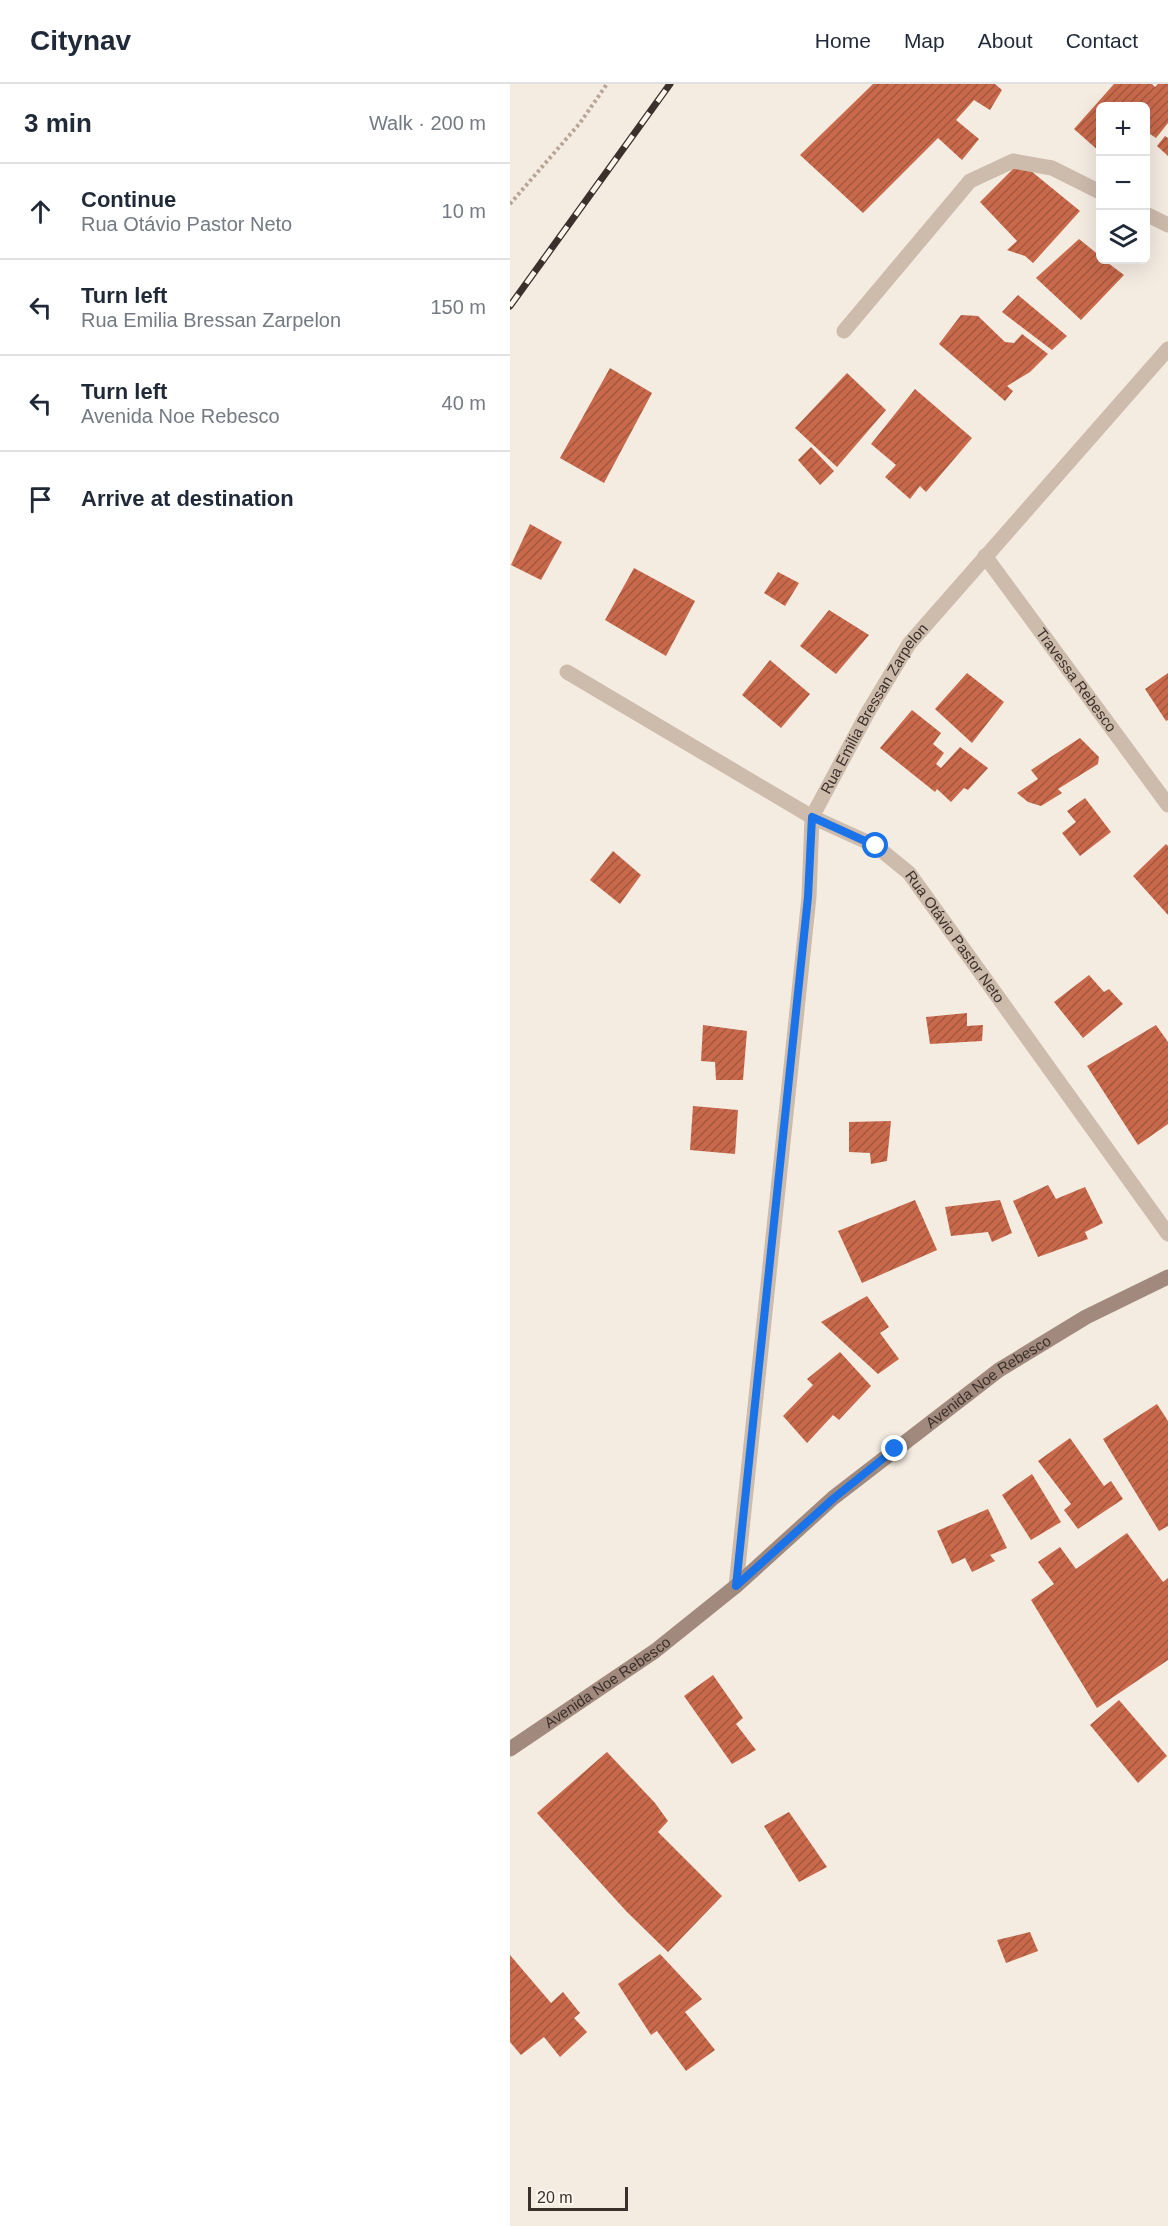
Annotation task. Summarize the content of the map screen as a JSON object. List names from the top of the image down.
{
  "streets": {
    "main road": ["Avenida Noe Rebesco"],
    "street": ["Travessa Rebesco", "Rua Emilia Bressan Zarpelon", "Rua Otávio Pastor Neto"]
  },
  "crossings": [
    ["Travessa Rebesco", "Rua Emilia Bressan Zarpelon"],
    ["Rua Emilia Bressan Zarpelon", "Rua Otávio Pastor Neto"],
    ["Rua Emilia Bressan Zarpelon", "Avenida Noe Rebesco"]
  ],
  "scale_bar": "20 m",
  "page": {
    "header": "Citynav",
    "nav": [
      "Home",
      "Map",
      "About",
      "Contact"
    ],
    "heading": ["3 min", "Walk · 200 m"],
    "map_buttons": ["+", "−"],
    "list": [
      ["Continue", "Rua Otávio Pastor Neto", "10 m"],
      ["Turn left", "Rua Emilia Bressan Zarpelon", "150 m"],
      ["Turn left", "Avenida Noe Rebesco", "40 m"],
      "Arrive at destination"
    ],
    "scale": "20 m"
  }
}
